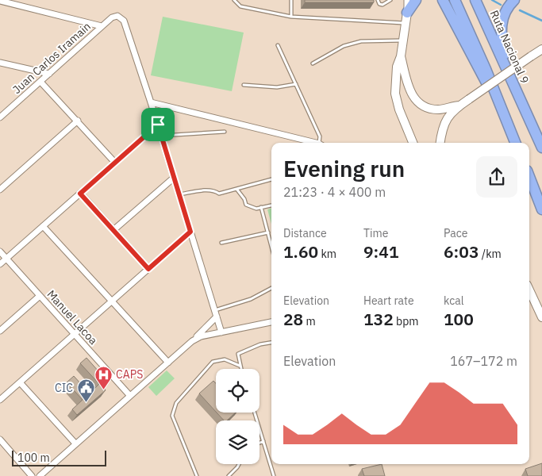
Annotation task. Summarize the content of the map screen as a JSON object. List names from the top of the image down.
{
  "streets": {
    "highway": ["Ruta Nacional 9"],
    "street": ["Juan Carlos Iramain", "Manuel Lacoa"]
  },
  "places": {
    "hospital": ["CAPS"],
    "public building": ["CIC"]
  },
  "scale_bar": "100 m",
  "page": {
    "heading": ["Evening run", "21:23 · 4 × 400 m"],
    "stats": [
      ["Distance", "1.60 km"],
      ["Time", "9:41"],
      ["Pace", "6:03 /km"],
      ["Elevation", "28 m"],
      ["Heart rate", "132 bpm"],
      ["kcal", "100"]
    ],
    "chart": ["Elevation", "167–172 m"],
    "scale": "100 m"
  }
}
